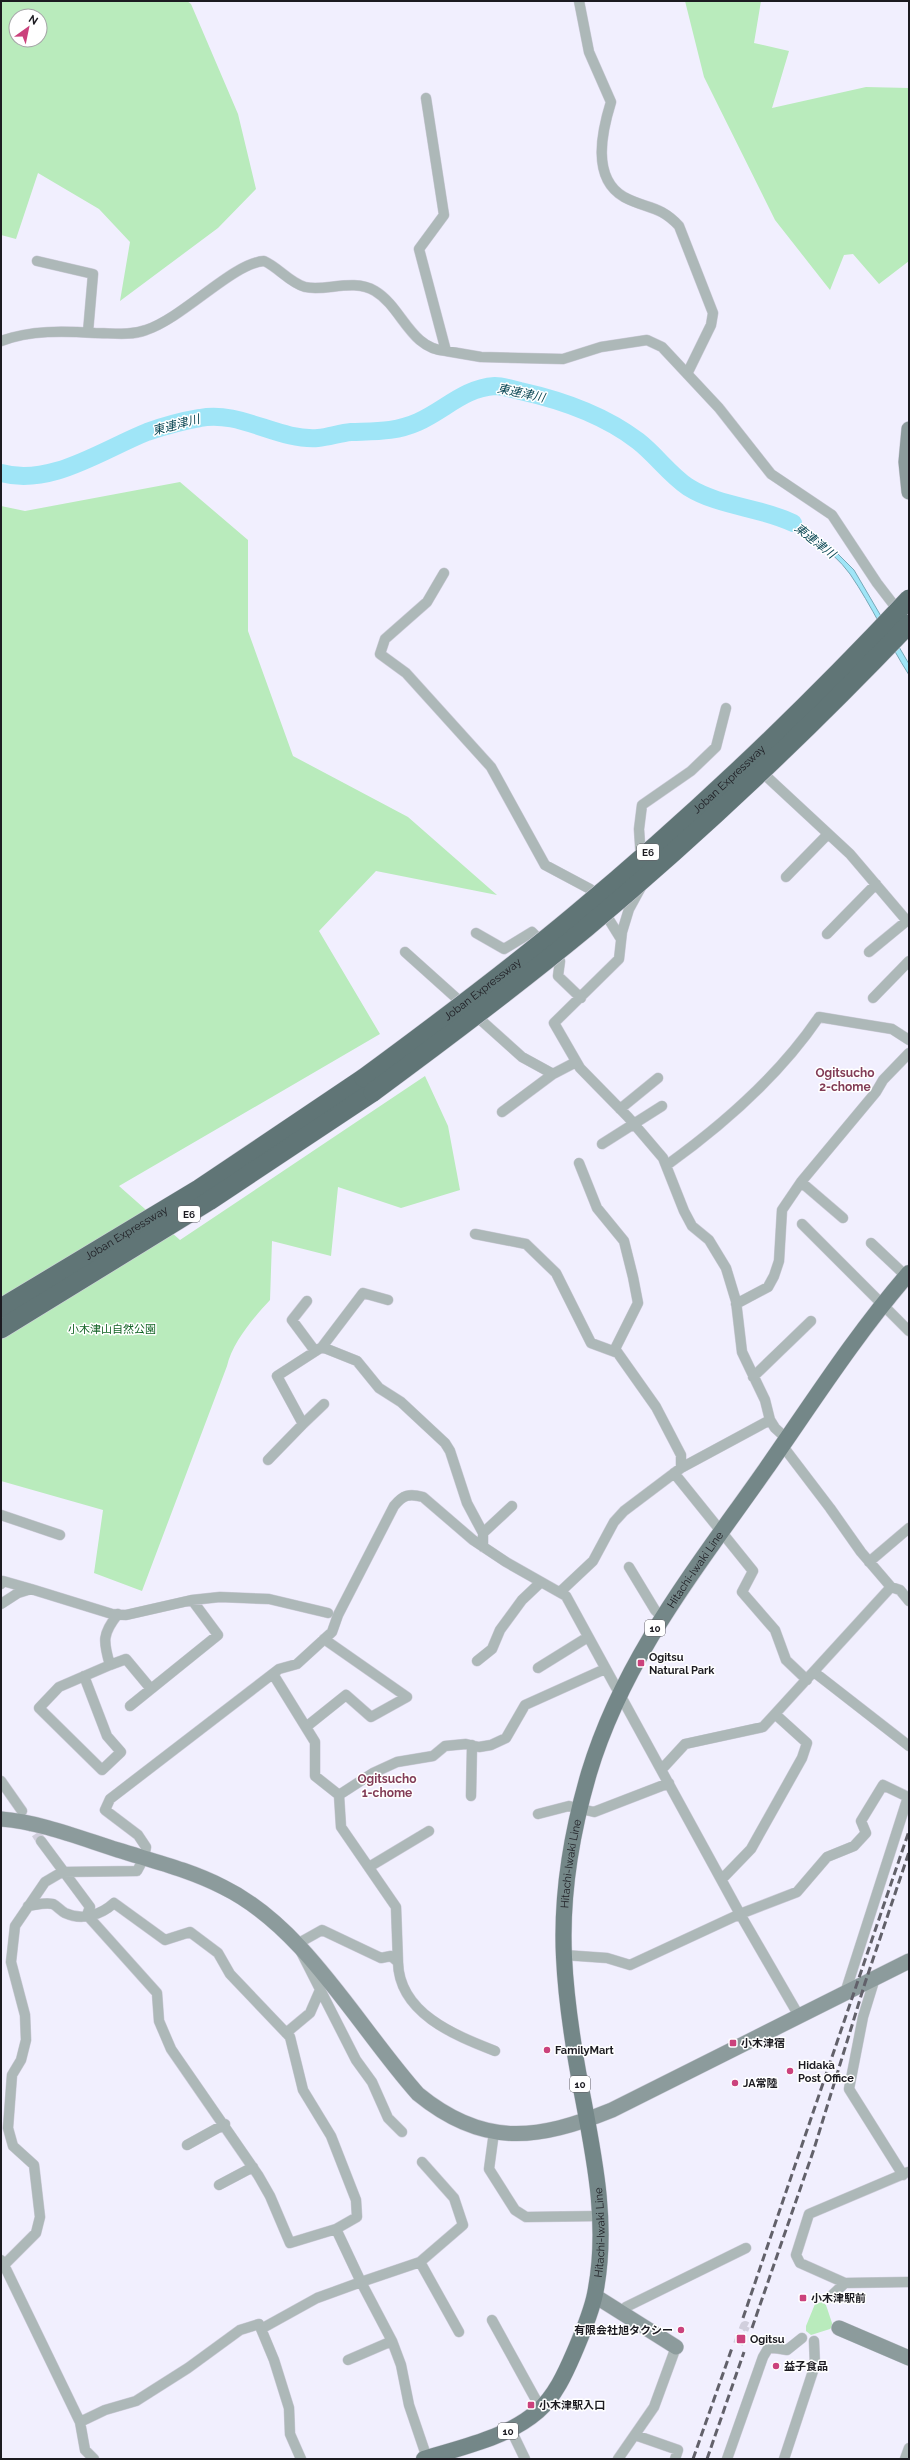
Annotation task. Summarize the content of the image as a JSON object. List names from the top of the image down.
{
  "streets": {
    "highway": ["Joban Expressway", "E6"],
    "main road": ["Hitachi-Iwaki Line", "10"]
  },
  "districts": ["Ogitsucho 2-chome", "Ogitsucho 1-chome"],
  "water": ["東連津川"],
  "parks": ["小木津山自然公園"],
  "places": {
    "transit": [
      "Ogitsu Natural Park",
      "小木津宿",
      "小木津駅前",
      "Ogitsu",
      "小木津駅入口"
    ],
    "other": [
      "FamilyMart",
      "Hidaka Post Office",
      "JA常陸",
      "有限会社旭タクシー",
      "益子食品"
    ]
  },
  "north": "top right"
}
